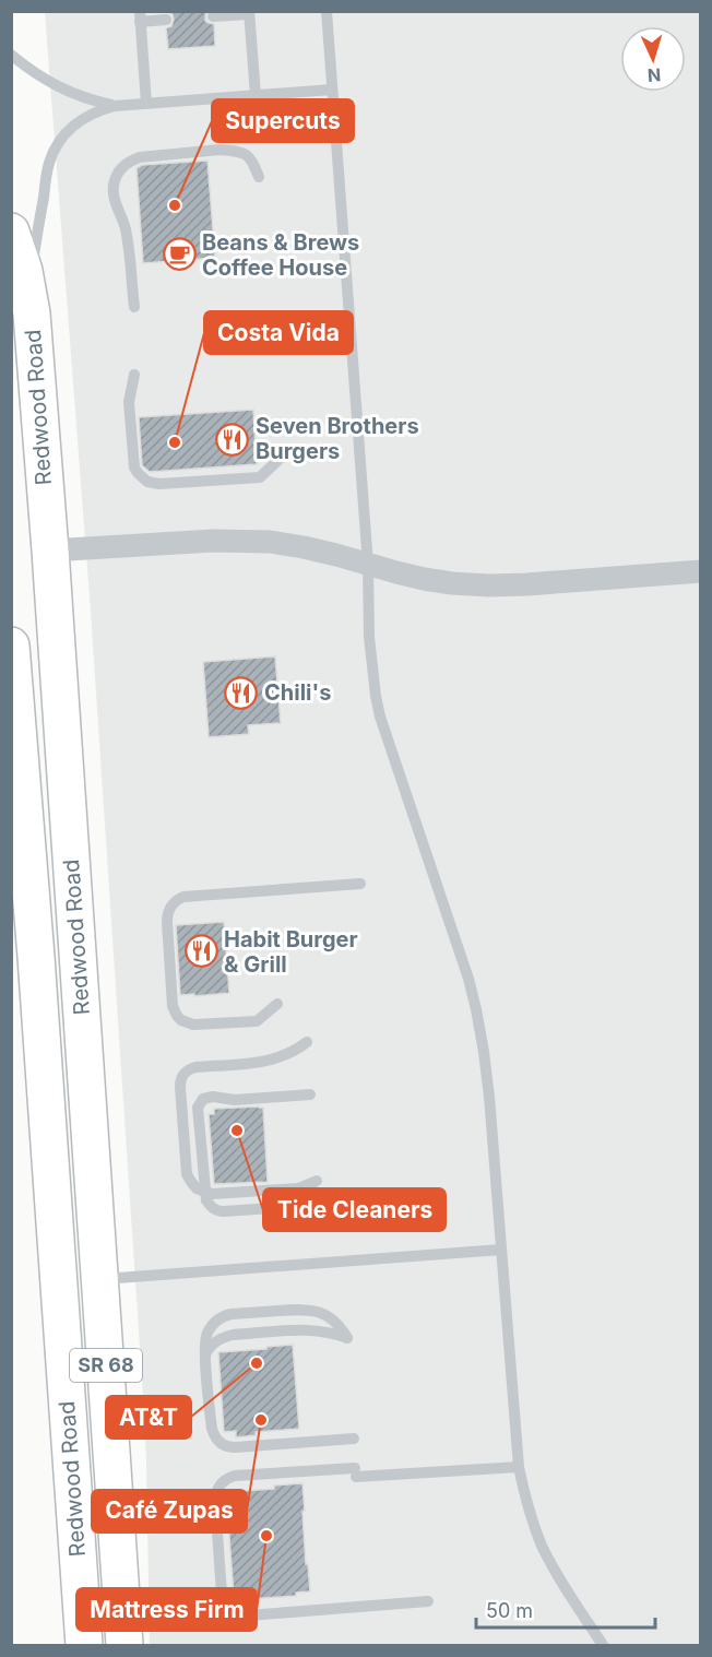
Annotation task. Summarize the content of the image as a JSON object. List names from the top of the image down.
{
  "streets": {
    "main road": ["Redwood Road", "SR 68"]
  },
  "places": {
    "other": [
      "Supercuts",
      "Costa Vida",
      "Tide Cleaners",
      "AT&T",
      "Café Zupas",
      "Mattress Firm"
    ],
    "cafe": ["Beans & Brews Coffee House"],
    "restaurant": ["Seven Brothers Burgers", "Chili's", "Habit Burger & Grill"]
  },
  "scale_bar": "50 m",
  "north": "bottom"
}
